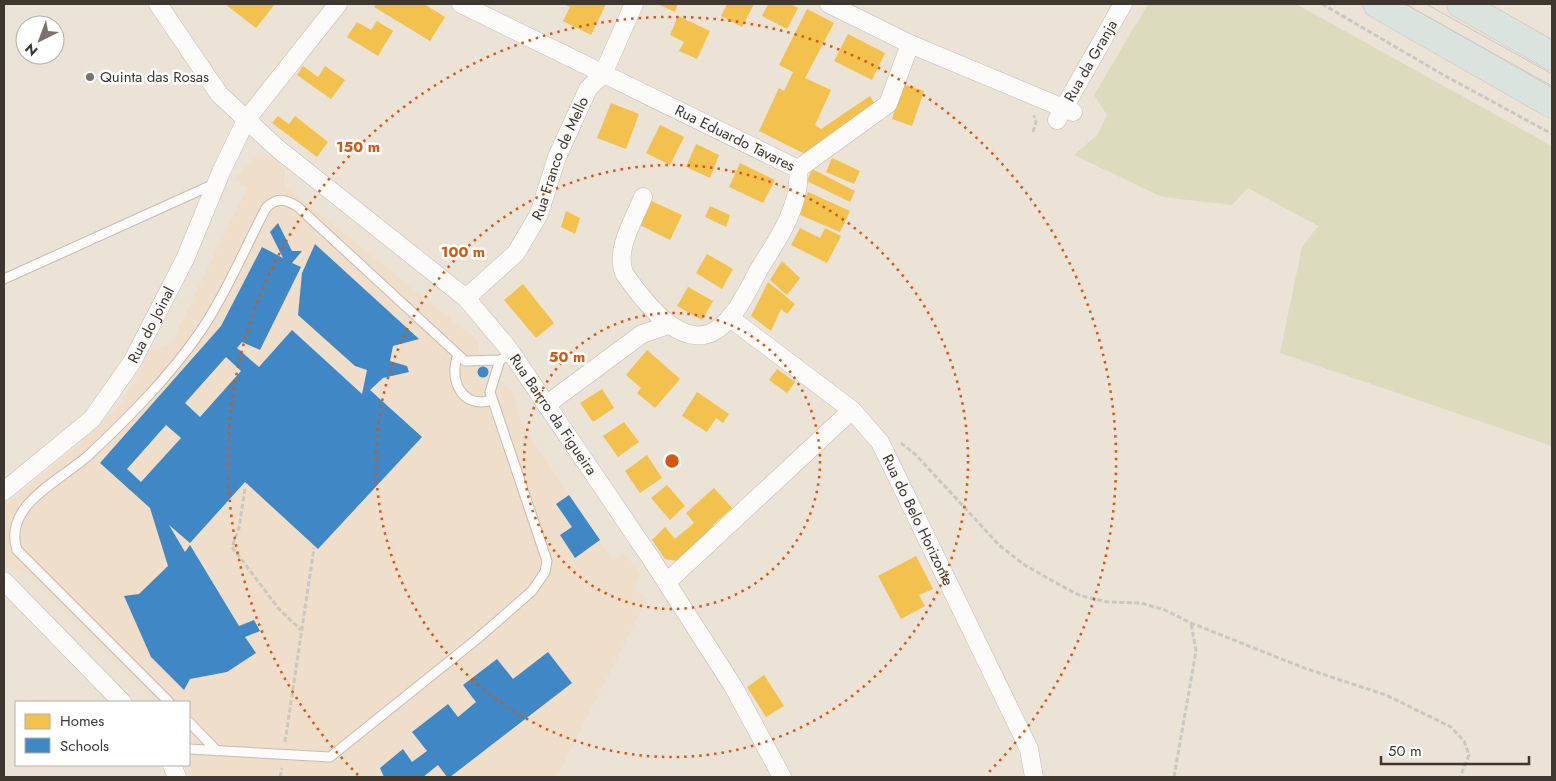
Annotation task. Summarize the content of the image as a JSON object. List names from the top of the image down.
{
  "streets": {
    "street": [
      "Rua da Granja",
      "Rua Eduardo Tavares",
      "Rua Franco de Mello",
      "Rua do Joinal",
      "Rua Bairro da Figueira",
      "Rua do Belo Horizonte"
    ]
  },
  "crossings": [
    ["Rua Eduardo Tavares", "Rua Franco de Mello"],
    ["Rua Eduardo Tavares", "Rua do Belo Horizonte"],
    ["Rua Franco de Mello", "Rua Bairro da Figueira"],
    ["Rua do Joinal", "Rua Bairro da Figueira"]
  ],
  "places": ["Quinta das Rosas"],
  "legend": ["Homes", "Schools"],
  "scale_bar": "50 m",
  "north": "bottom left",
  "rings": ["150 m", "100 m", "50 m"]
}
